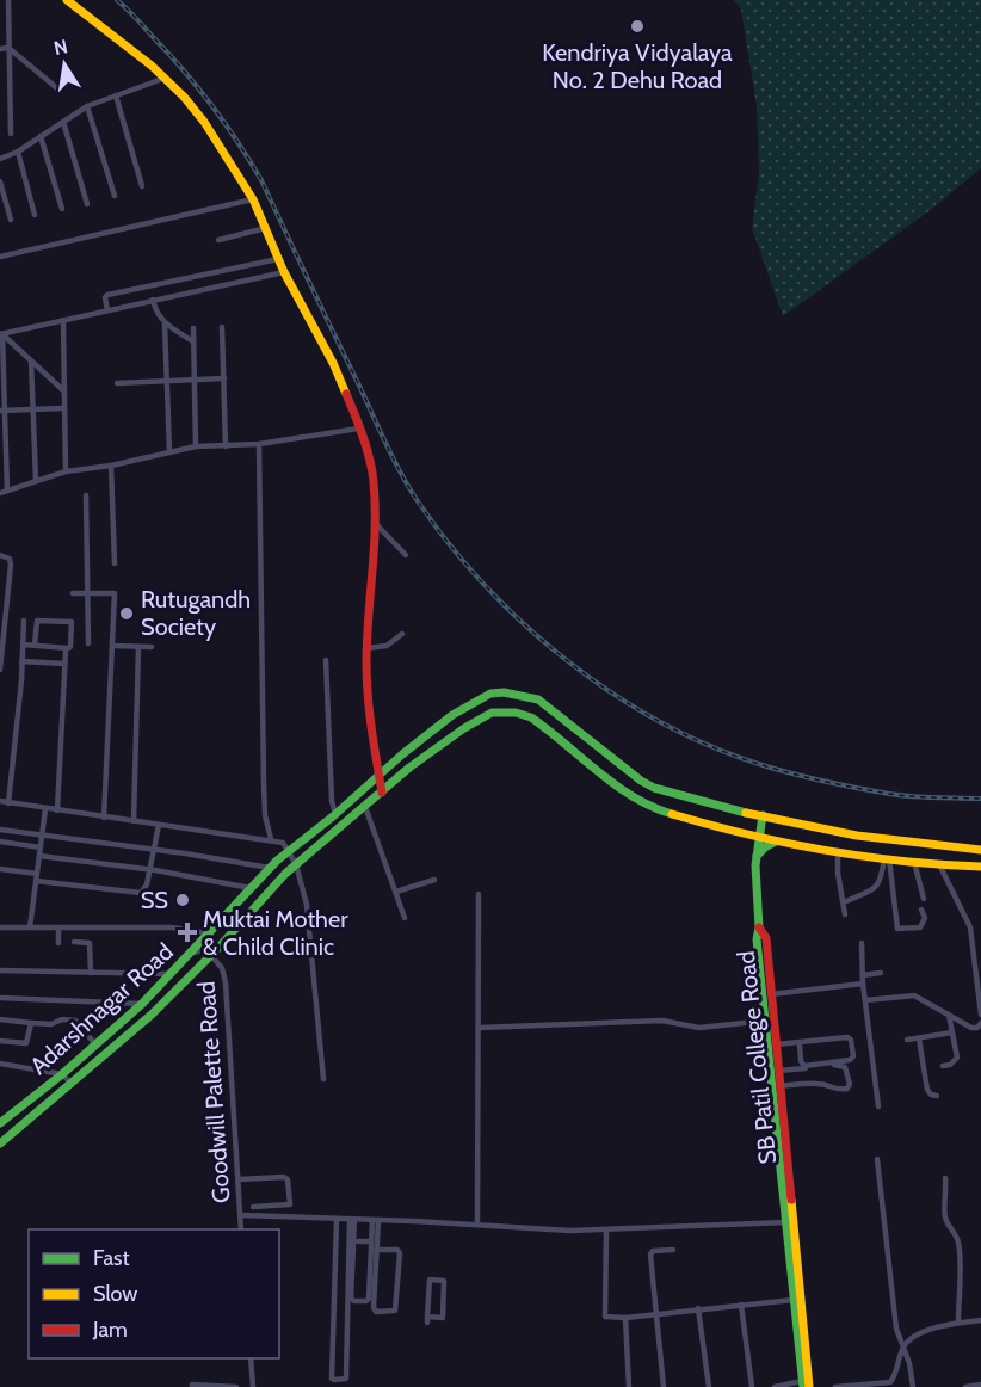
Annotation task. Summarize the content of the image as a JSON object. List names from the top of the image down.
{
  "streets": {
    "main road": ["Adarshnagar Road", "SB Patil College Road"],
    "street": ["Goodwill Palette Road"]
  },
  "crossings": [
    ["Adarshnagar Road", "Goodwill Palette Road"]
  ],
  "places": {
    "other": ["Kendriya Vidyalaya No. 2 Dehu Road", "Rutugandh Society", "SS"],
    "health": ["Muktai Mother & Child Clinic"]
  },
  "legend": ["Fast", "Slow", "Jam"],
  "north": "top"
}
